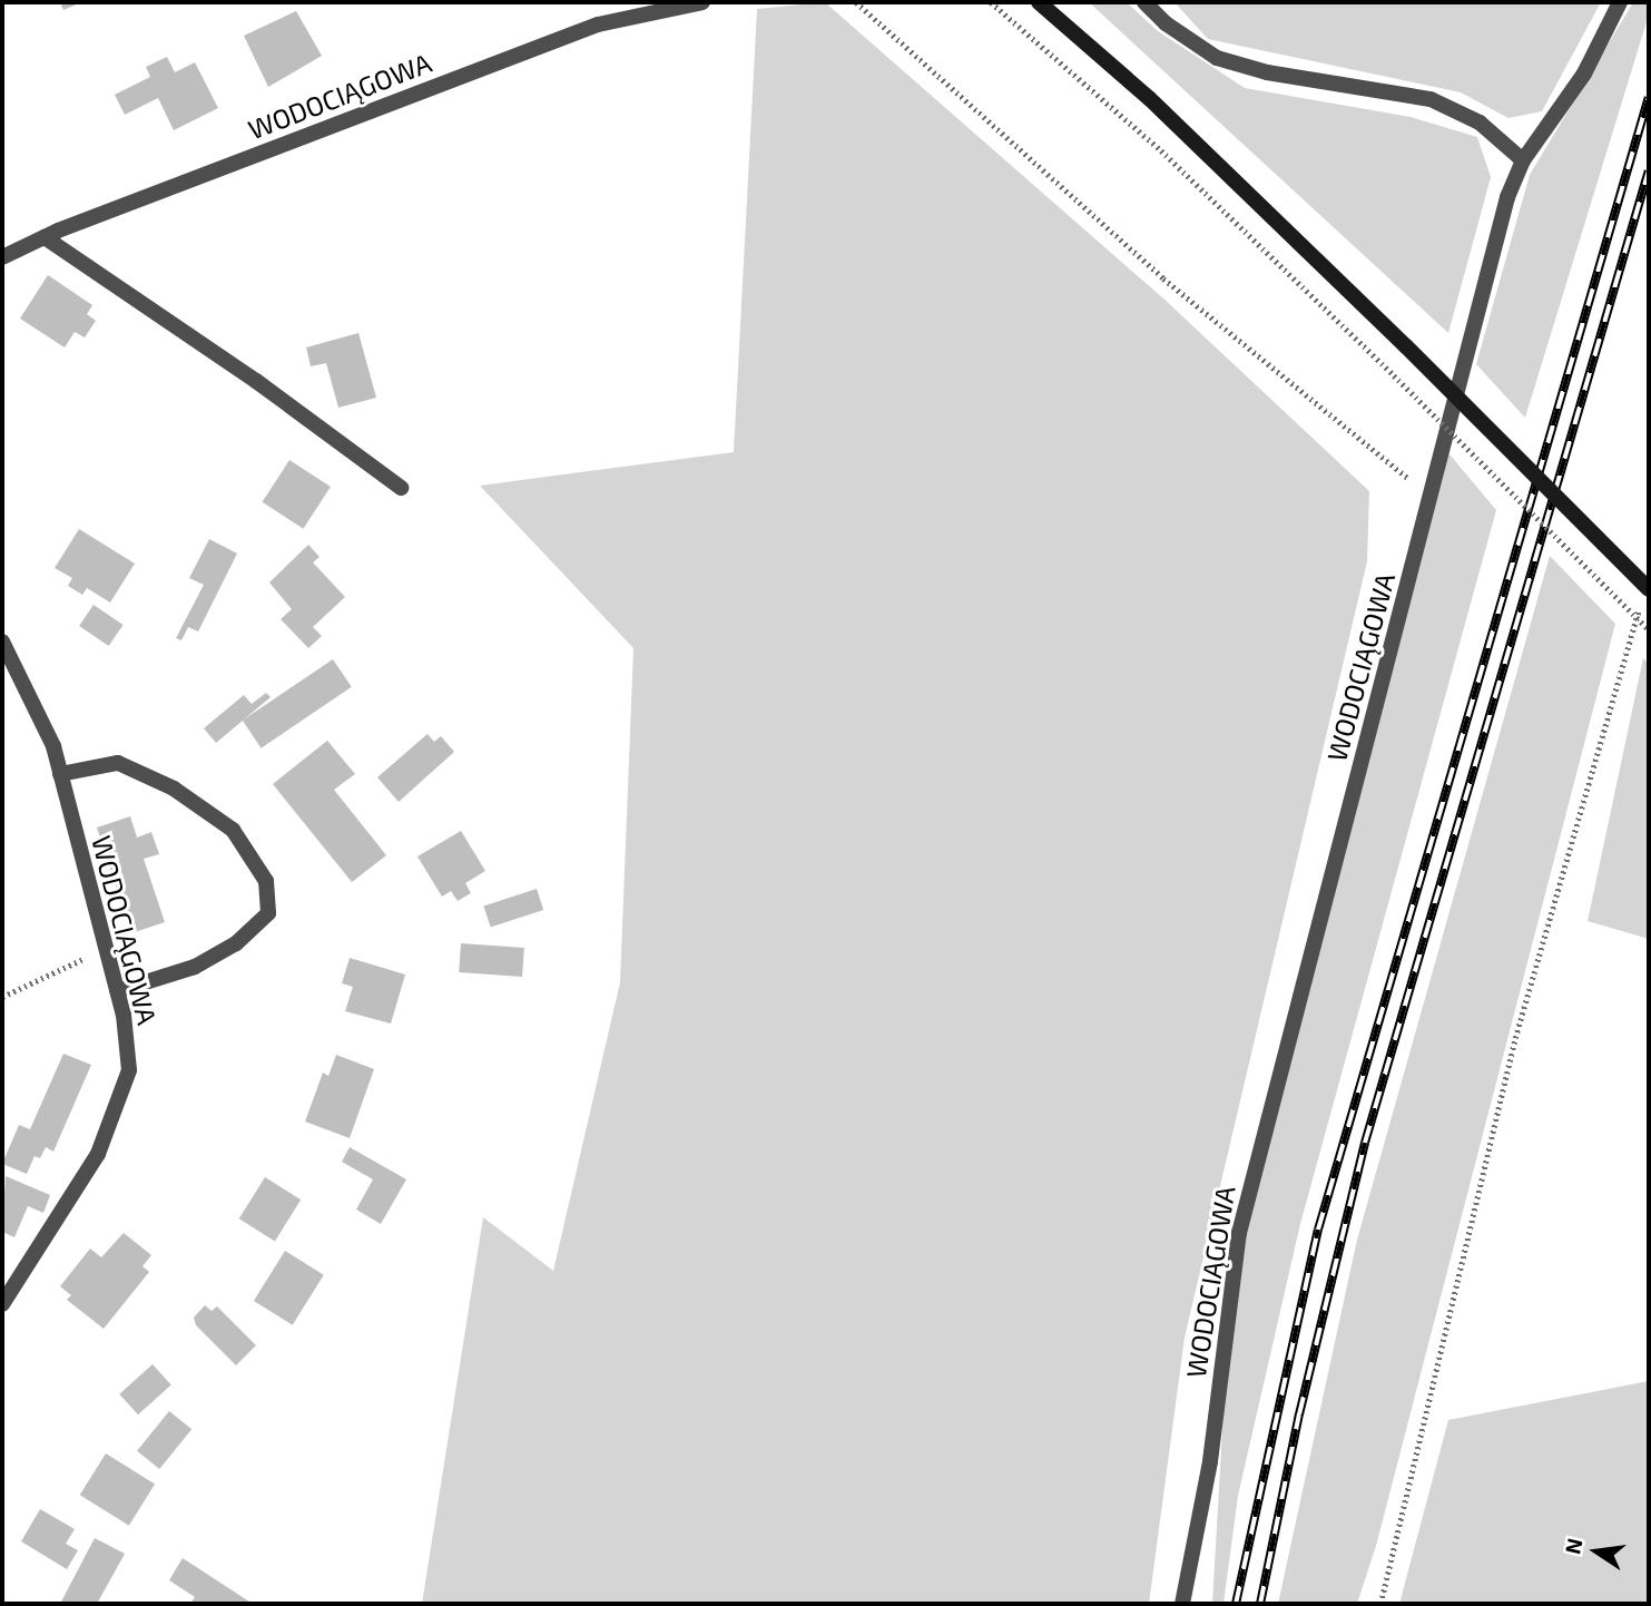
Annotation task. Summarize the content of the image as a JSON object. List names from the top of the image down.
{
  "streets": {
    "street": ["WODOCIĄGOWA"]
  },
  "north": "left"
}
